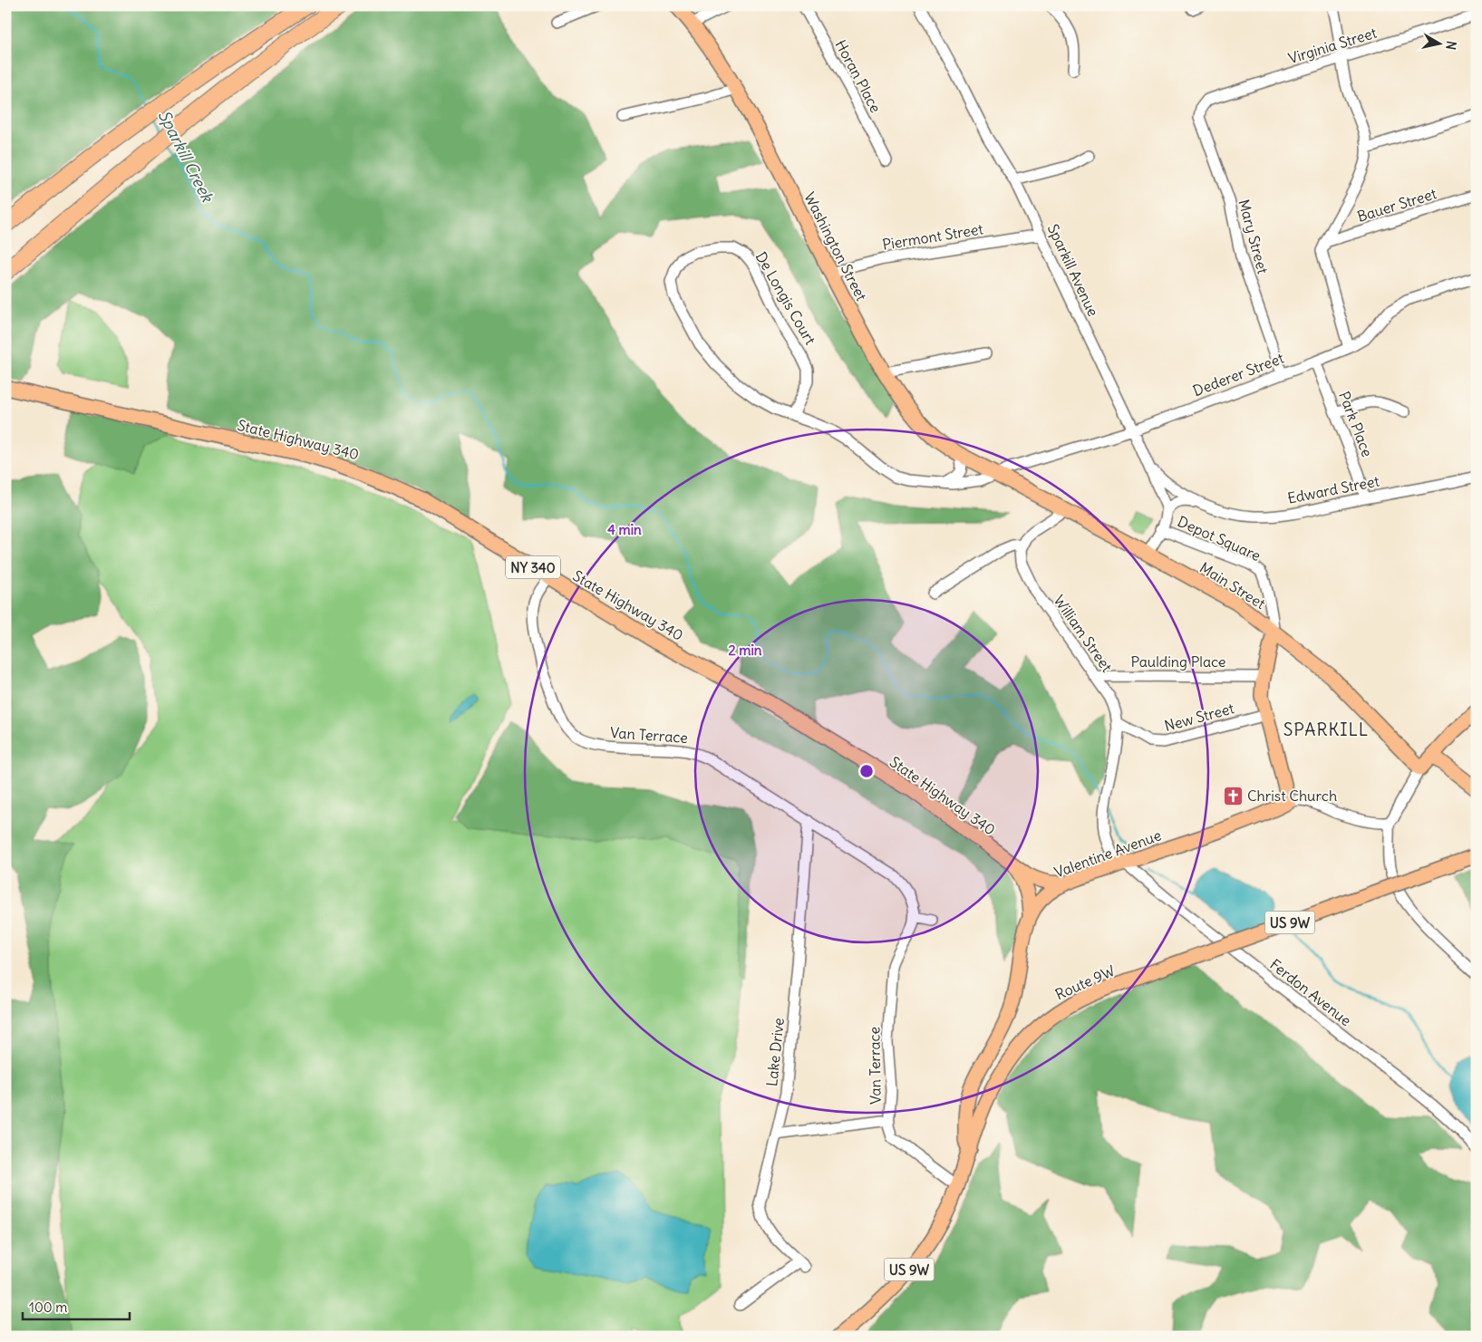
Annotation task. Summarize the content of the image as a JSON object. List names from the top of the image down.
{
  "streets": {
    "main road": [
      "Washington Street",
      "State Highway 340",
      "NY 340",
      "Main Street",
      "Valentine Avenue",
      "US 9W",
      "Route 9W"
    ],
    "street": [
      "Virginia Street",
      "Horan Place",
      "Bauer Street",
      "Piermont Street",
      "Mary Street",
      "Sparkill Avenue",
      "De Longis Court",
      "Dederer Street",
      "Park Place",
      "Edward Street",
      "Depot Square",
      "William Street",
      "Paulding Place",
      "New Street",
      "Van Terrace",
      "Ferdon Avenue",
      "Lake Drive"
    ]
  },
  "crossings": [
    ["Virginia Street", "Mary Street"],
    ["Piermont Street", "Washington Street"],
    ["Piermont Street", "Sparkill Avenue"],
    ["Mary Street", "Dederer Street"],
    ["Washington Street", "Dederer Street"],
    ["Washington Street", "Main Street"],
    ["Sparkill Avenue", "Dederer Street"],
    ["De Longis Court", "Dederer Street"],
    ["Dederer Street", "Park Place"],
    ["Dederer Street", "Main Street"],
    ["Park Place", "Edward Street"],
    ["State Highway 340", "Van Terrace"],
    ["State Highway 340", "Valentine Avenue"],
    ["Depot Square", "Main Street"],
    ["William Street", "Paulding Place"],
    ["William Street", "New Street"],
    ["William Street", "Valentine Avenue"],
    ["William Street", "Ferdon Avenue"],
    ["Van Terrace", "Route 9W"],
    ["Van Terrace", "Lake Drive"],
    ["Valentine Avenue", "Route 9W"],
    ["Valentine Avenue", "Ferdon Avenue"]
  ],
  "districts": ["SPARKILL"],
  "water": ["Sparkill Creek"],
  "places": {
    "church": ["Christ Church"]
  },
  "scale_bar": "100 m",
  "north": "right",
  "rings": ["4 min", "2 min"]
}
